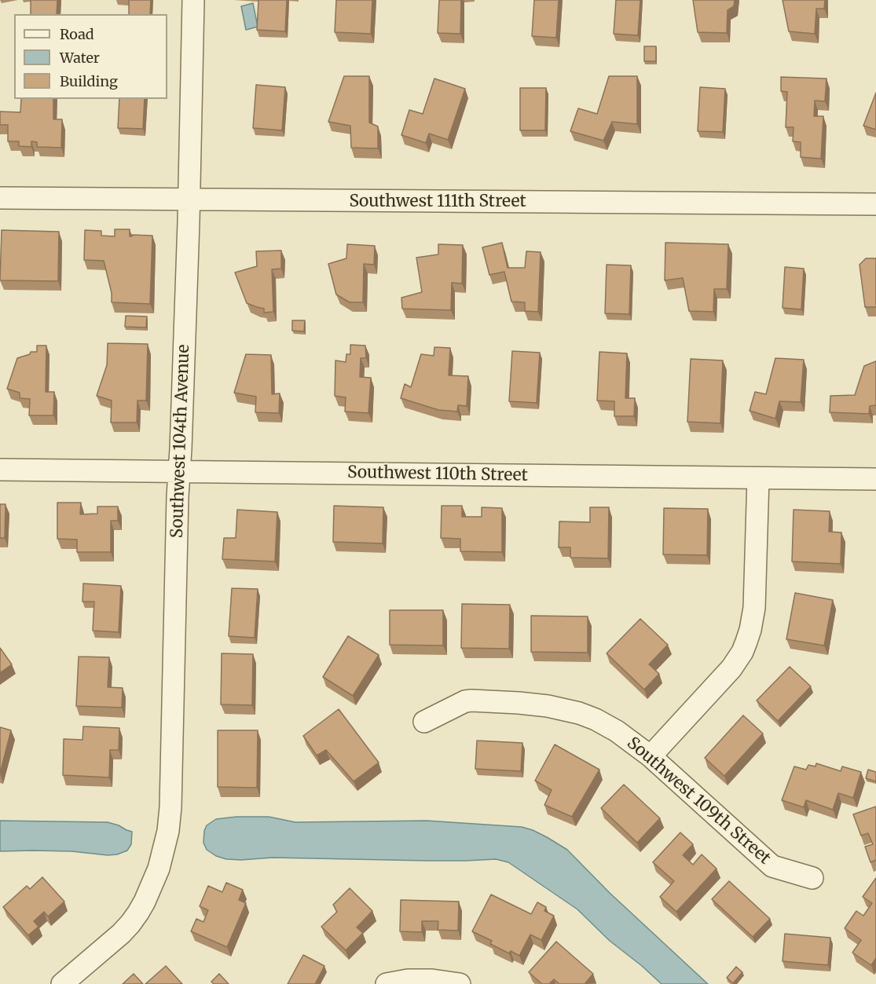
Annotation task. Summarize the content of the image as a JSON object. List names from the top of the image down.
{
  "streets": {
    "street": [
      "Southwest 111th Street",
      "Southwest 104th Avenue",
      "Southwest 110th Street",
      "Southwest 109th Street"
    ]
  },
  "crossings": [
    ["Southwest 111th Street", "Southwest 104th Avenue"],
    ["Southwest 104th Avenue", "Southwest 110th Street"]
  ],
  "legend": ["Road", "Water", "Building"]
}
